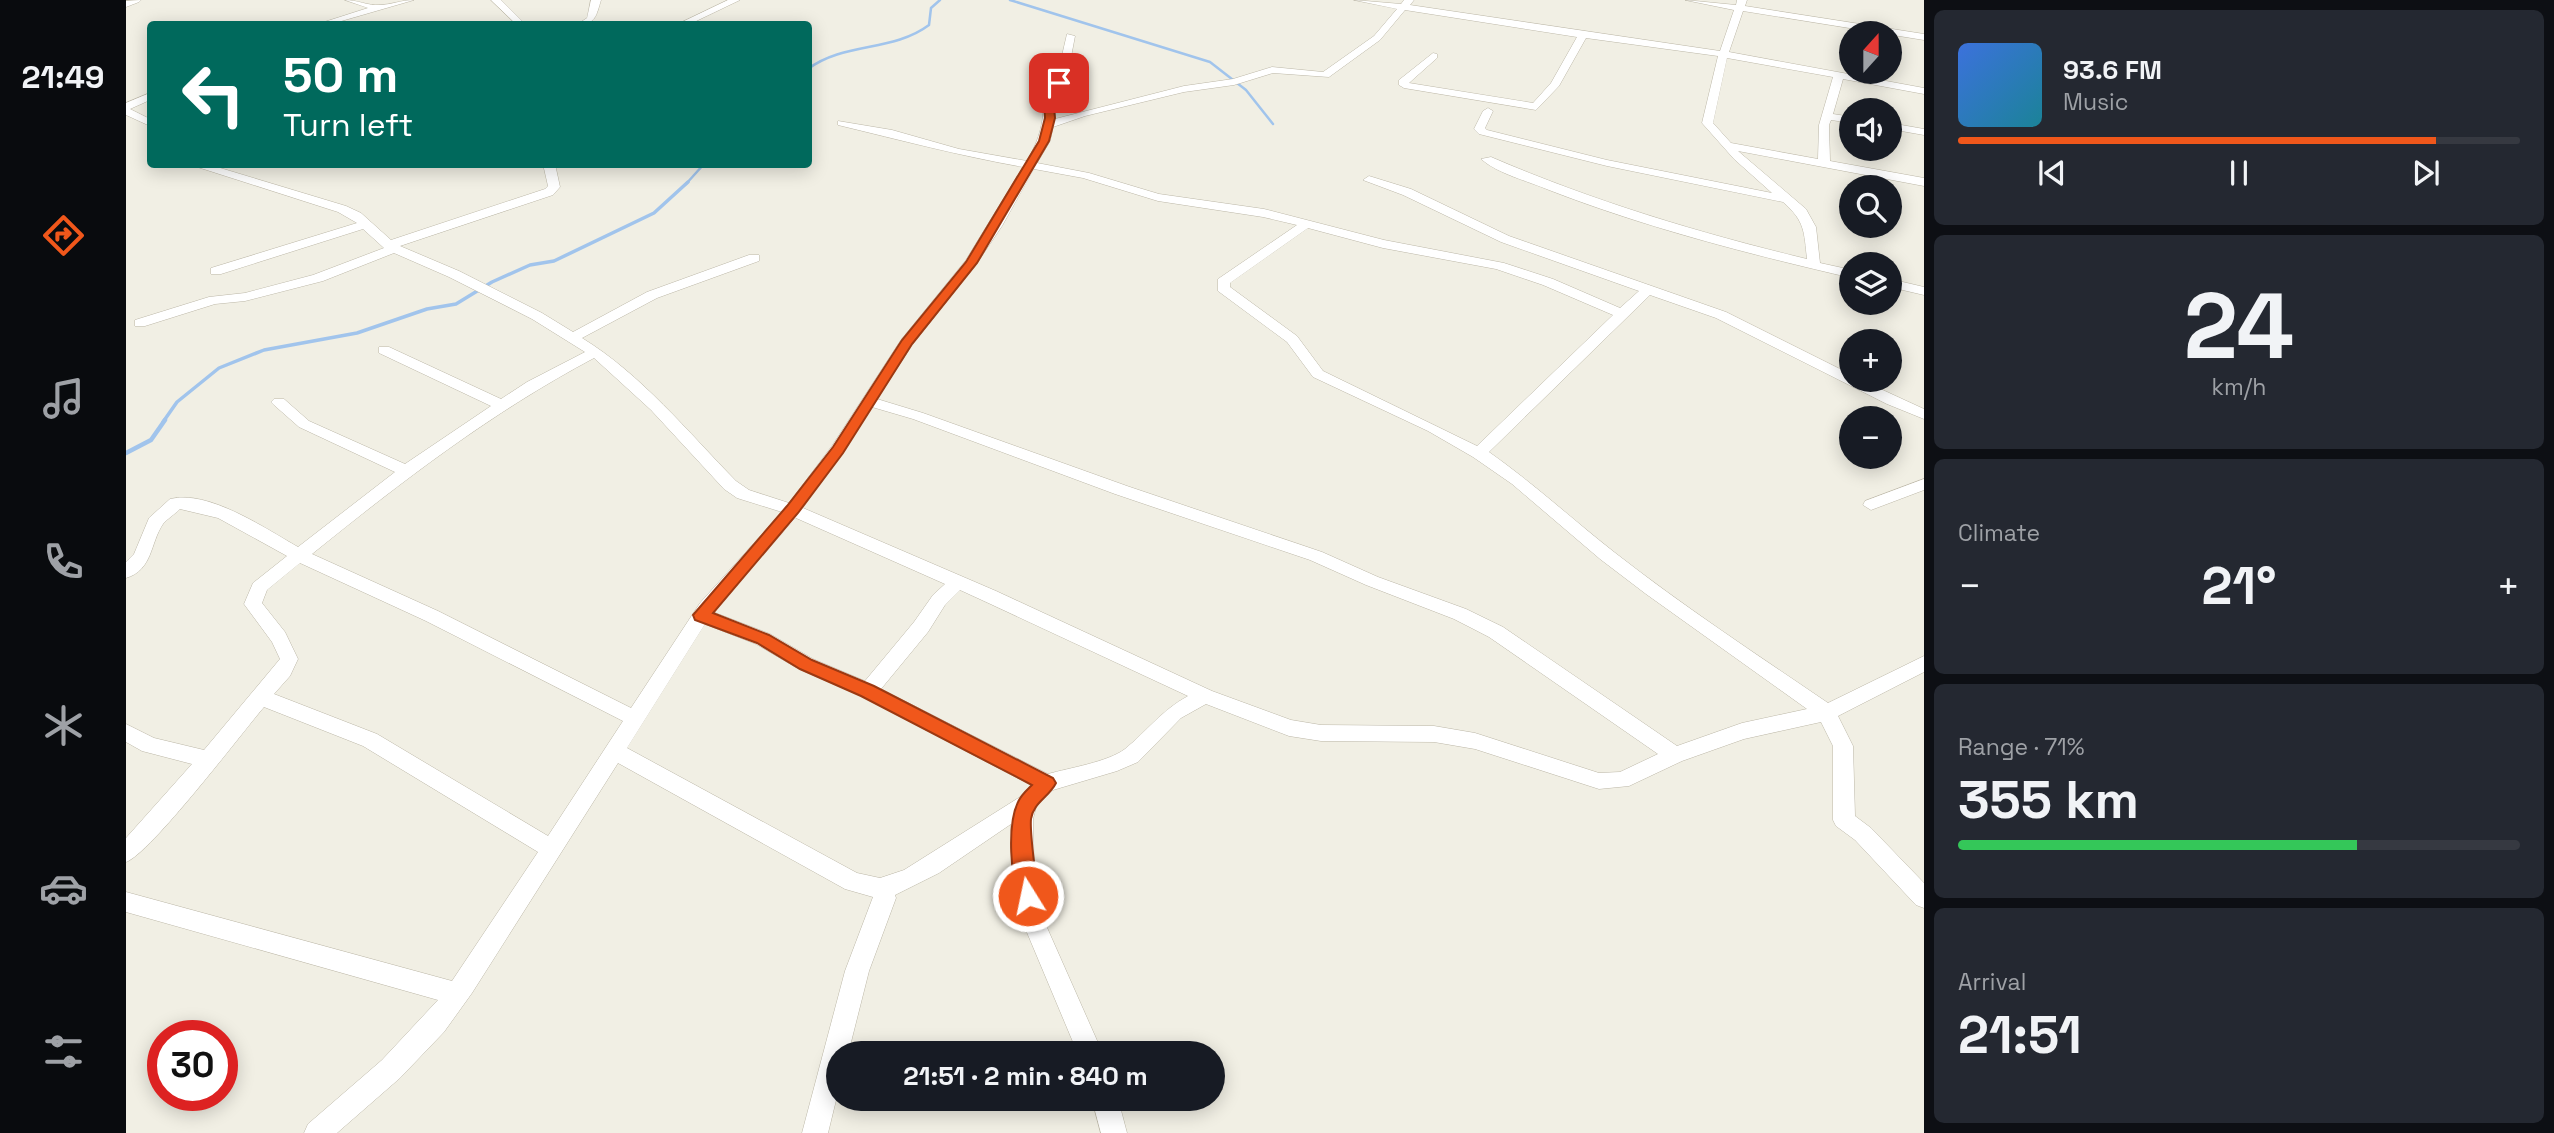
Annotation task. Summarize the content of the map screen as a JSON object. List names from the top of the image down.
{
  "north": "top",
  "page": {
    "tabs": "21:49",
    "map_buttons": ["+", "−"],
    "turn": ["50 m", "Turn left"],
    "song": ["93.6 FM", "Music"],
    "tile": [
      ["24", "km/h"],
      "Climate",
      ["Range · 71%", "355 km"],
      ["Arrival", "21:51"]
    ],
    "heat": ["−", "21°", "+"],
    "limit": "30",
    "trip": "21:51 · 2 min · 840 m"
  }
}
